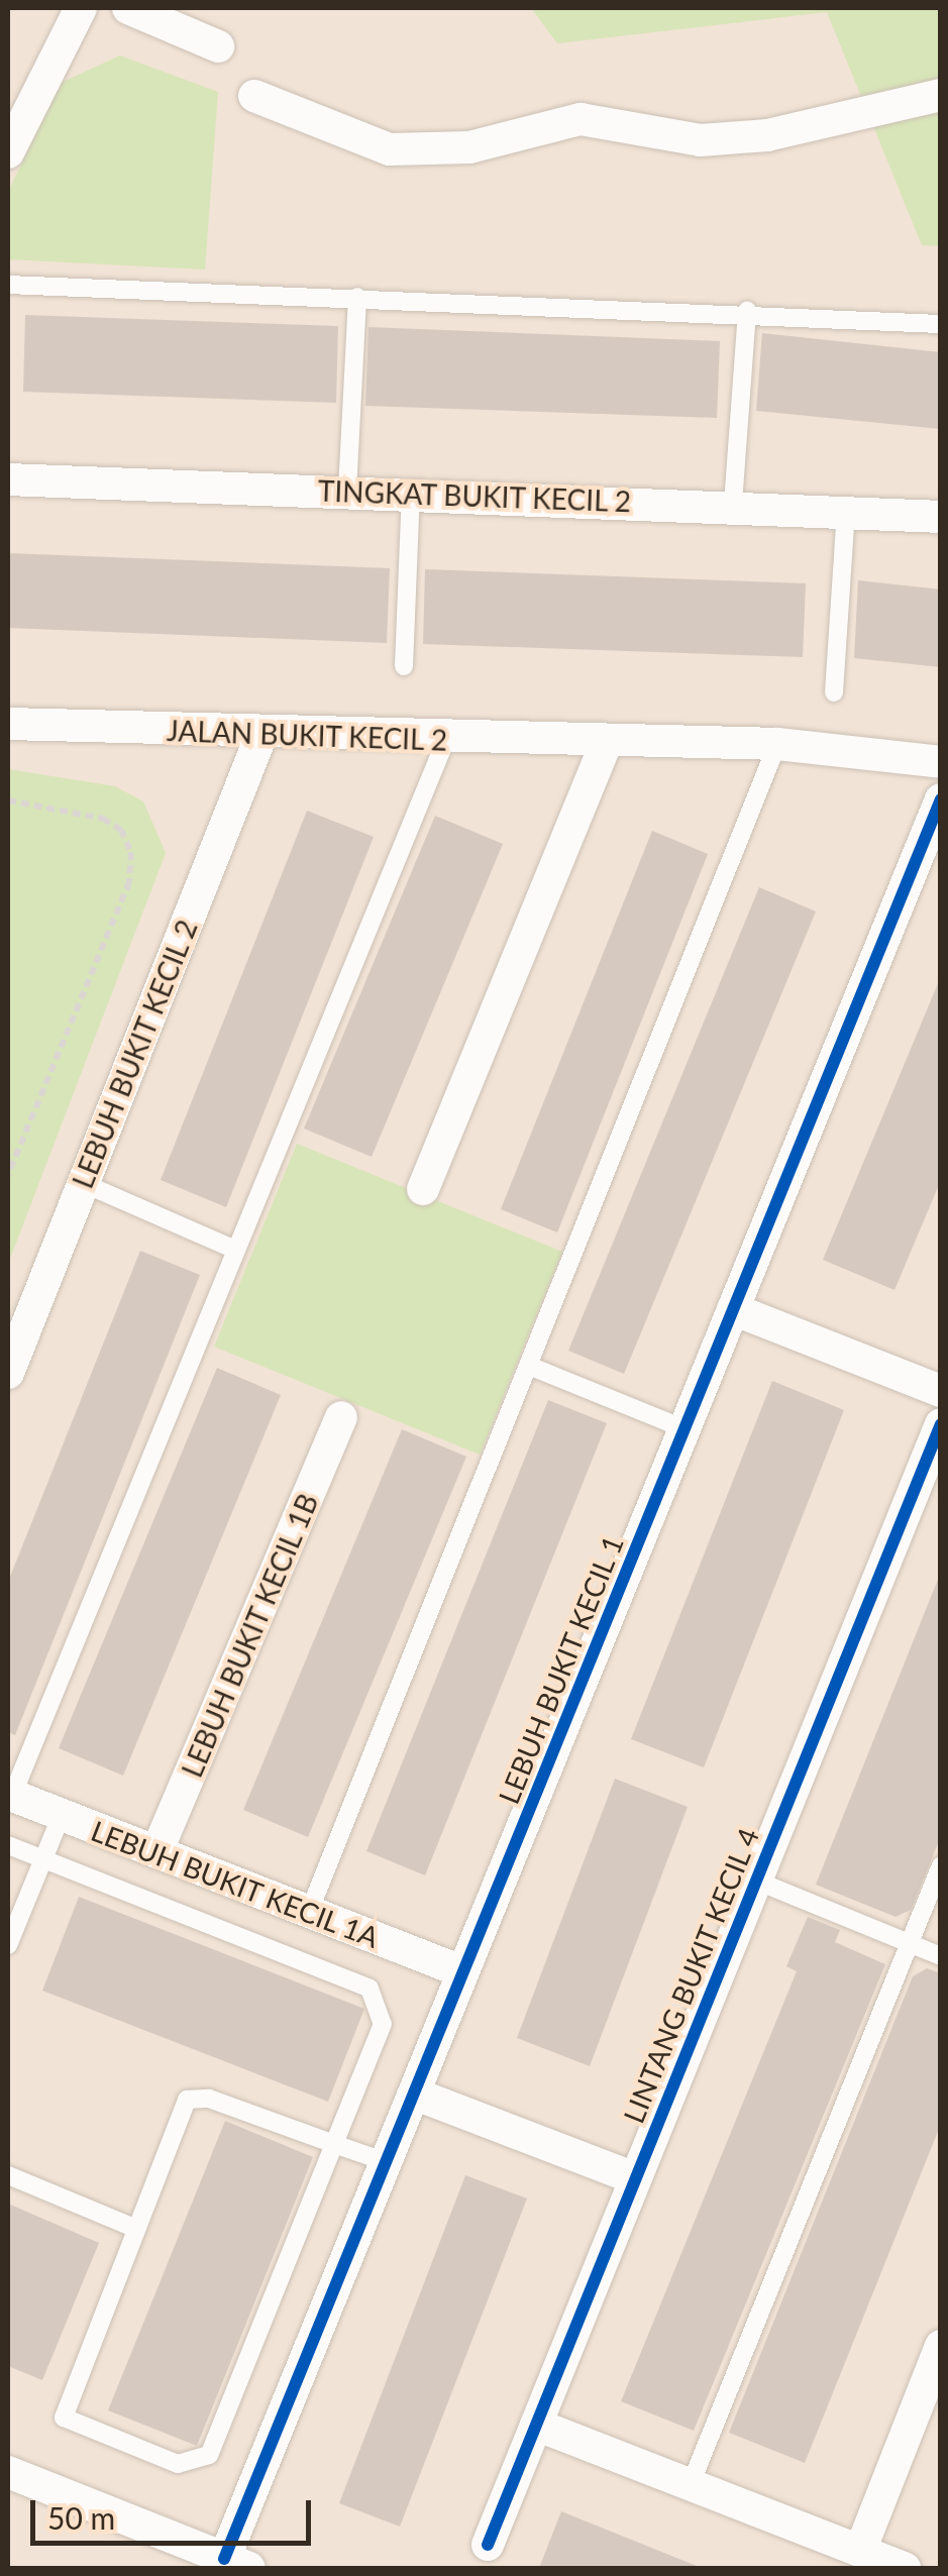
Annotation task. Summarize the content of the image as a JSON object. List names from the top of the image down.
{
  "streets": {
    "street": [
      "TINGKAT BUKIT KECIL 2",
      "JALAN BUKIT KECIL 2",
      "LEBUH BUKIT KECIL 2",
      "LEBUH BUKIT KECIL 1B",
      "LEBUH BUKIT KECIL 1",
      "LEBUH BUKIT KECIL 1A",
      "LINTANG BUKIT KECIL 4"
    ]
  },
  "crossings": [
    ["JALAN BUKIT KECIL 2", "LEBUH BUKIT KECIL 2"],
    ["LEBUH BUKIT KECIL 1B", "LEBUH BUKIT KECIL 1A"],
    ["LEBUH BUKIT KECIL 1", "LEBUH BUKIT KECIL 1A"]
  ],
  "scale_bar": "50 m"
}
